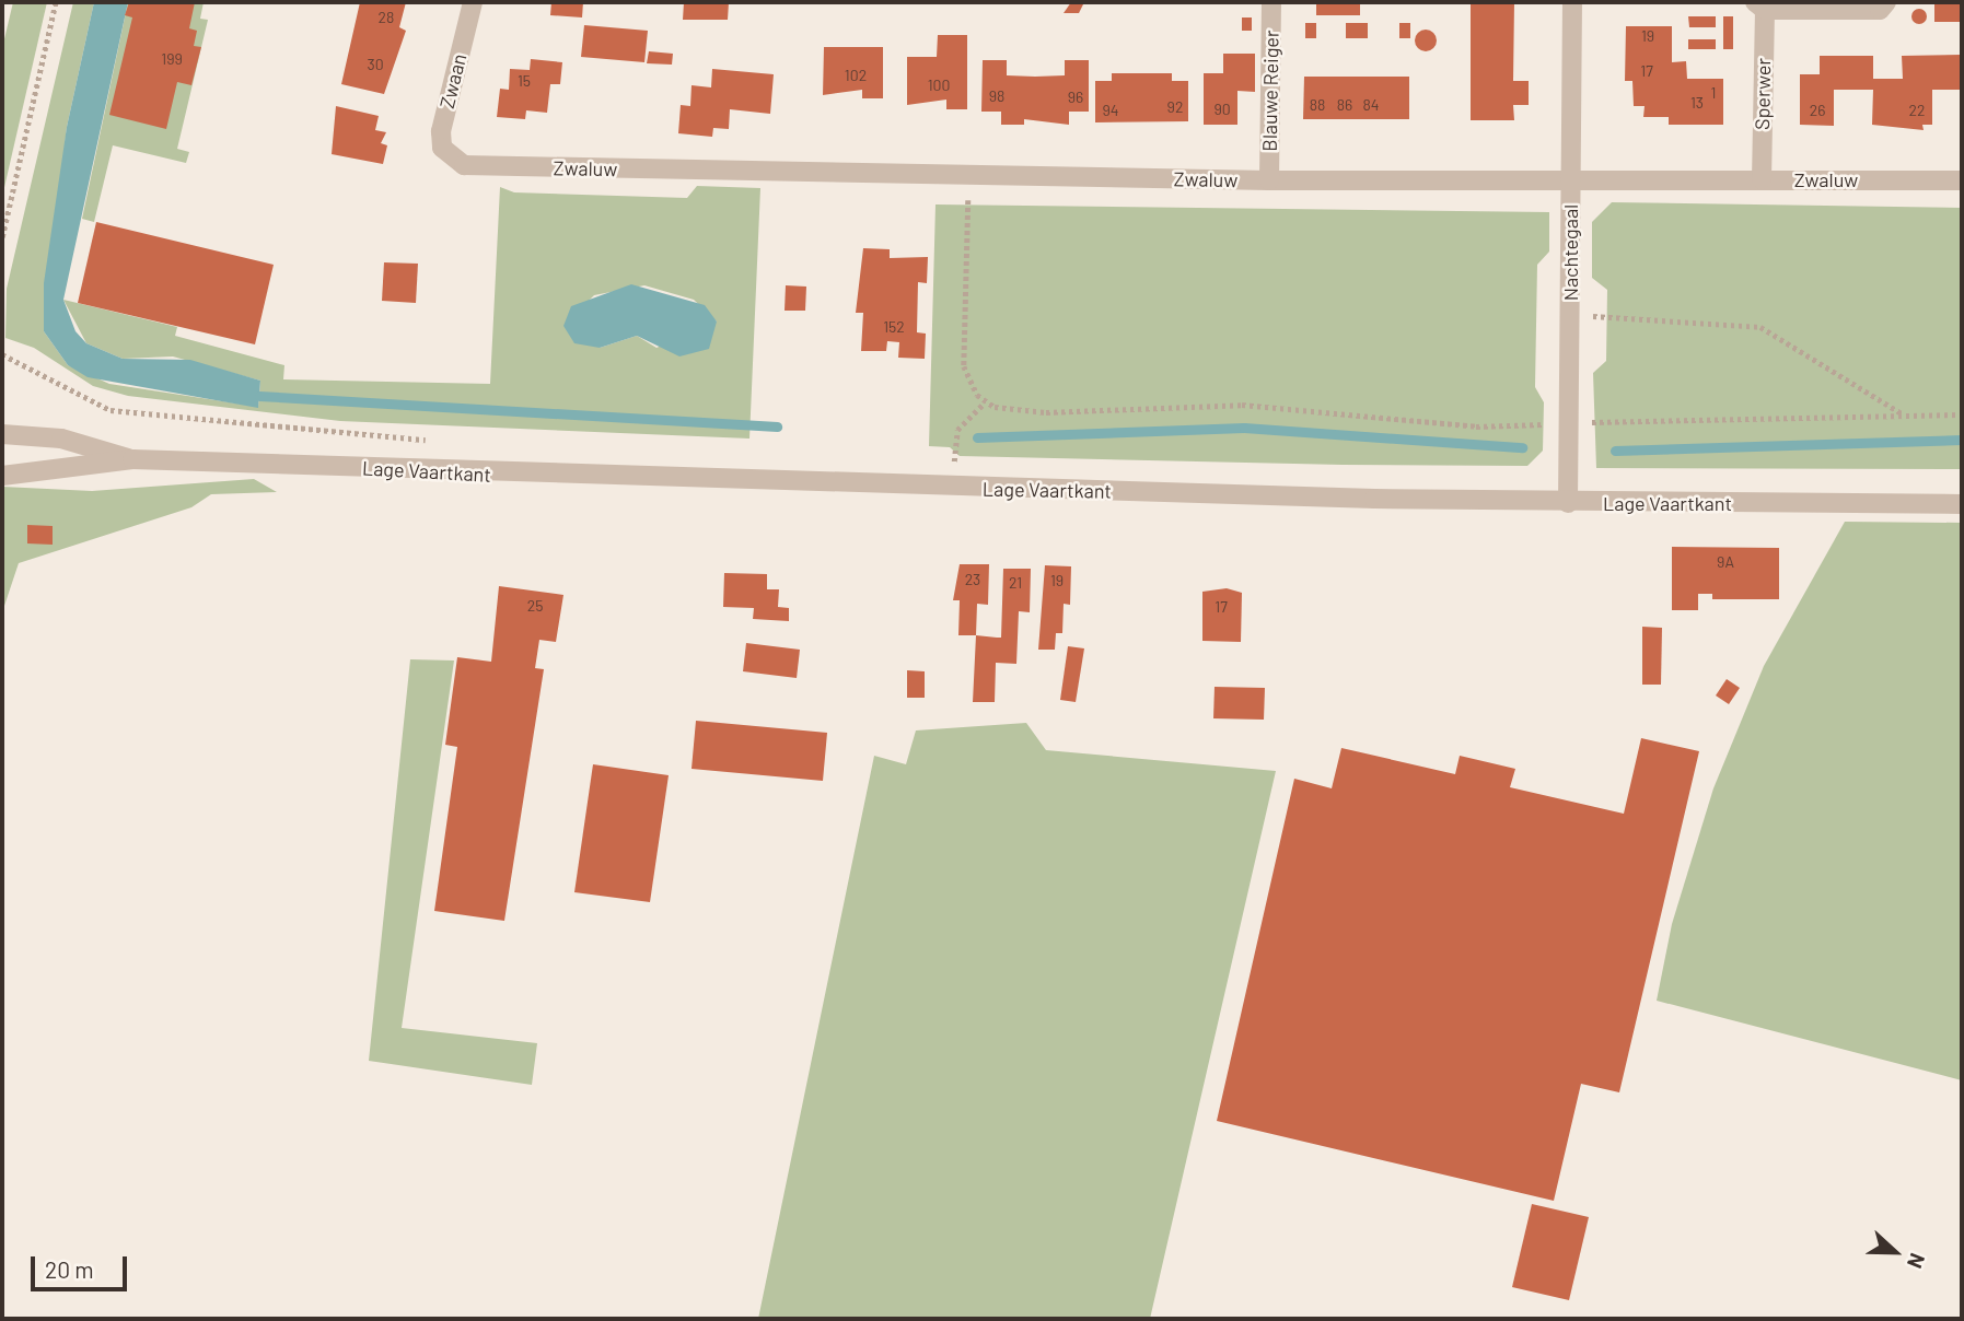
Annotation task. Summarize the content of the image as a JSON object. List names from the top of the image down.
{
  "streets": {
    "street": [
      "Zwaan",
      "Blauwe Reiger",
      "Sperwer",
      "Zwaluw",
      "Nachtegaal",
      "Lage Vaartkant"
    ]
  },
  "crossings": [
    ["Zwaan", "Zwaluw"],
    ["Blauwe Reiger", "Zwaluw"],
    ["Sperwer", "Zwaluw"],
    ["Zwaluw", "Nachtegaal"],
    ["Nachtegaal", "Lage Vaartkant"]
  ],
  "house_numbers": [
    "28",
    "19",
    "199",
    "30",
    "17",
    "102",
    "15",
    "100",
    "1",
    "98",
    "96",
    "13",
    "88",
    "86",
    "84",
    "92",
    "90",
    "94",
    "26",
    "22",
    "152",
    "9A",
    "23",
    "19",
    "21",
    "25",
    "17"
  ],
  "scale_bar": "20 m",
  "north": "right"
}
